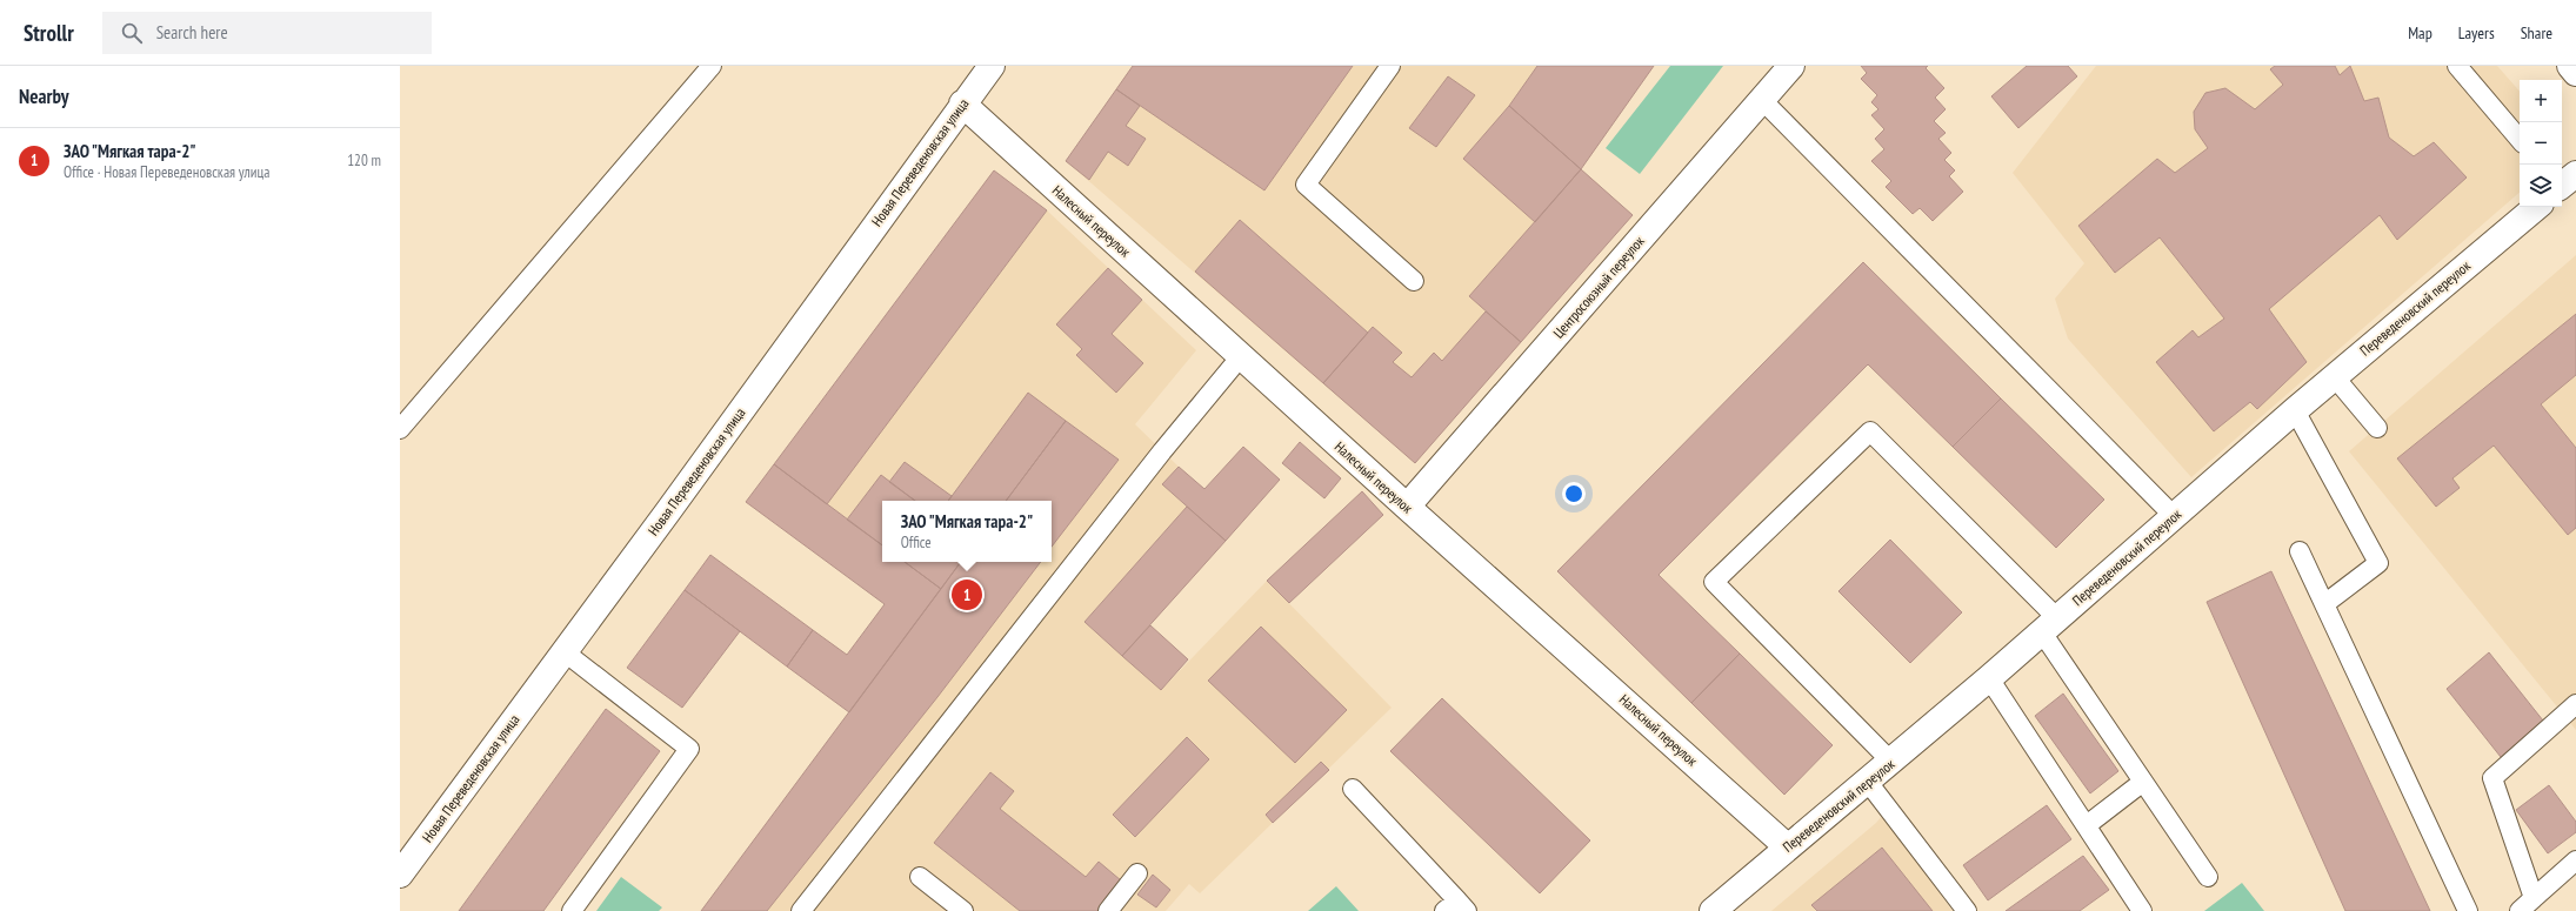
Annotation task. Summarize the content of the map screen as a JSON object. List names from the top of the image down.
{
  "streets": {
    "street": [
      "Новая Переведеновская улица",
      "Налесный переулок",
      "Центросоюзный переулок",
      "Переведеновский переулок"
    ]
  },
  "crossings": [
    ["Новая Переведеновская улица", "Налесный переулок"],
    ["Налесный переулок", "Центросоюзный переулок"],
    ["Налесный переулок", "Переведеновский переулок"]
  ],
  "page": {
    "header": "Strollr",
    "search": "Search here",
    "nav": ["Map", "Layers", "Share"],
    "heading": "Nearby",
    "map_buttons": ["+", "−"],
    "list": [
      {
        "mark": "1",
        "name": "ЗАО \"Мягкая тара-2\"",
        "note": "Office · Новая Переведеновская улица",
        "value": "120 m"
      }
    ],
    "popup": ["ЗАО \"Мягкая тара-2\"", "Office"],
    "pins": "1"
  }
}
